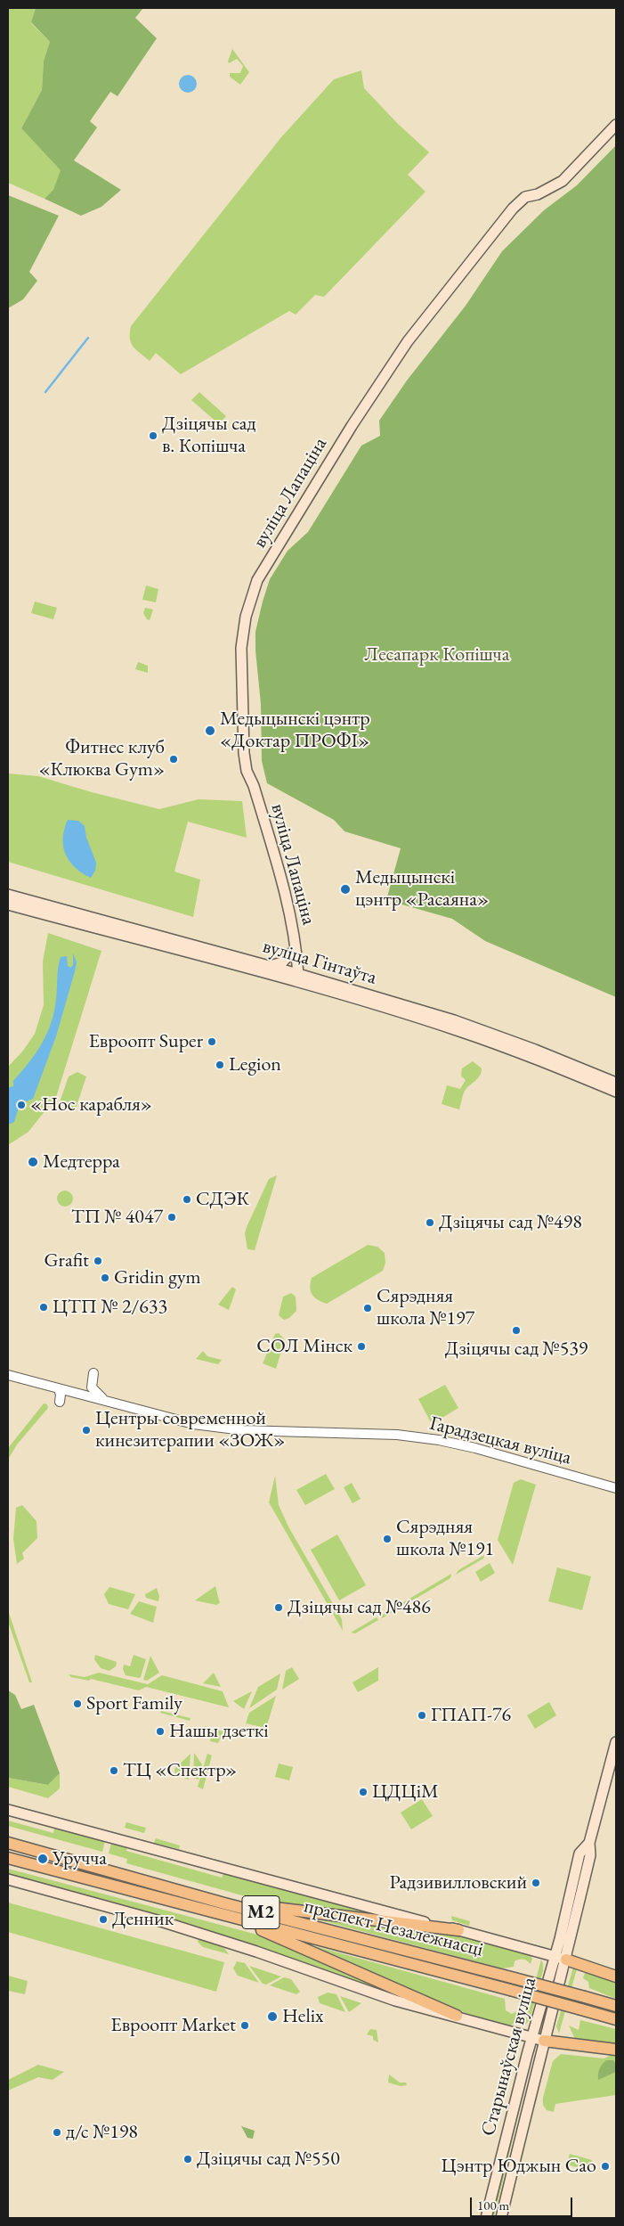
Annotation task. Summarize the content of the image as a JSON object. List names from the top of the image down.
{
  "streets": {
    "highway": ["М2", "праспект Незалежнасці"],
    "main road": ["вуліца Лапаціна", "вуліца Гінтаўта", "Старынаўская вуліца"],
    "street": ["Гарадзецкая вуліца"]
  },
  "crossings": [
    ["вуліца Лапаціна", "вуліца Гінтаўта"]
  ],
  "parks": ["Лесапарк Копішча"],
  "places": [
    "Дзіцячы сад в. Копішча",
    "Медыцынскі цэнтр «Доктар ПРОФІ»",
    "Фитнес клуб «Клюква Gym»",
    "Медыцынскі цэнтр «Расаяна»",
    "Евроопт Super",
    "Legion",
    "«Нос карабля»",
    "Медтерра",
    "СДЭК",
    "ТП № 4047",
    "Дзіцячы сад №498",
    "Grafit",
    "Gridin gym",
    "ЦТП № 2/633",
    "Сярэдняя школа №197",
    "Дзіцячы сад №539",
    "СОЛ Мінск",
    "Центры современной кинезитерапии «ЗОЖ»",
    "Сярэдняя школа №191",
    "Дзіцячы сад №486",
    "Sport Family",
    "ГПАП-76",
    "Нашы дзеткі",
    "ТЦ «Спектр»",
    "ЦДЦіМ",
    "Уручча",
    "Радзивилловский",
    "Денник",
    "Helix",
    "Евроопт Market",
    "д/с №198",
    "Дзіцячы сад №550",
    "Цэнтр Юджын Сао"
  ],
  "scale_bar": "100 m"
}
